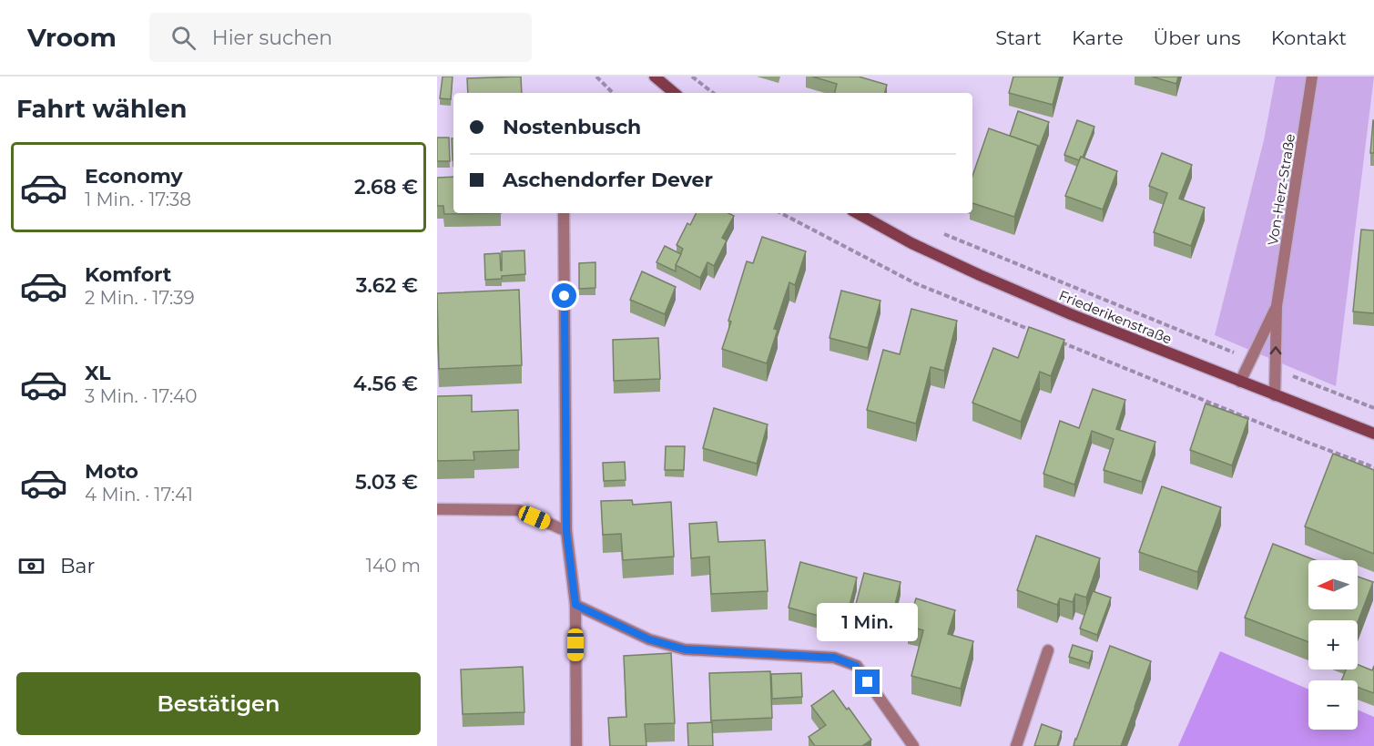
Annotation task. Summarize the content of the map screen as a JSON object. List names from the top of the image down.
{
  "streets": {
    "street": ["Von-Herz-Straße", "Friederikenstraße"]
  },
  "north": "left",
  "page": {
    "header": "Vroom",
    "search": "Hier suchen",
    "nav": [
      "Start",
      "Karte",
      "Über uns",
      "Kontakt"
    ],
    "heading": "Fahrt wählen",
    "banner": ["Nostenbusch", "Aschendorfer Dever"],
    "list": [
      {
        "name": "Economy",
        "note": "1 Min. · 17:38",
        "value": "2.68 €"
      },
      {
        "name": "Komfort",
        "note": "2 Min. · 17:39",
        "value": "3.62 €"
      },
      {
        "name": "XL",
        "note": "3 Min. · 17:40",
        "value": "4.56 €"
      },
      {
        "name": "Moto",
        "note": "4 Min. · 17:41",
        "value": "5.03 €"
      }
    ],
    "pay": ["Bar", "140 m"],
    "map_buttons": ["+", "−"],
    "bubble": "1 Min.",
    "buttons": "Bestätigen"
  }
}
